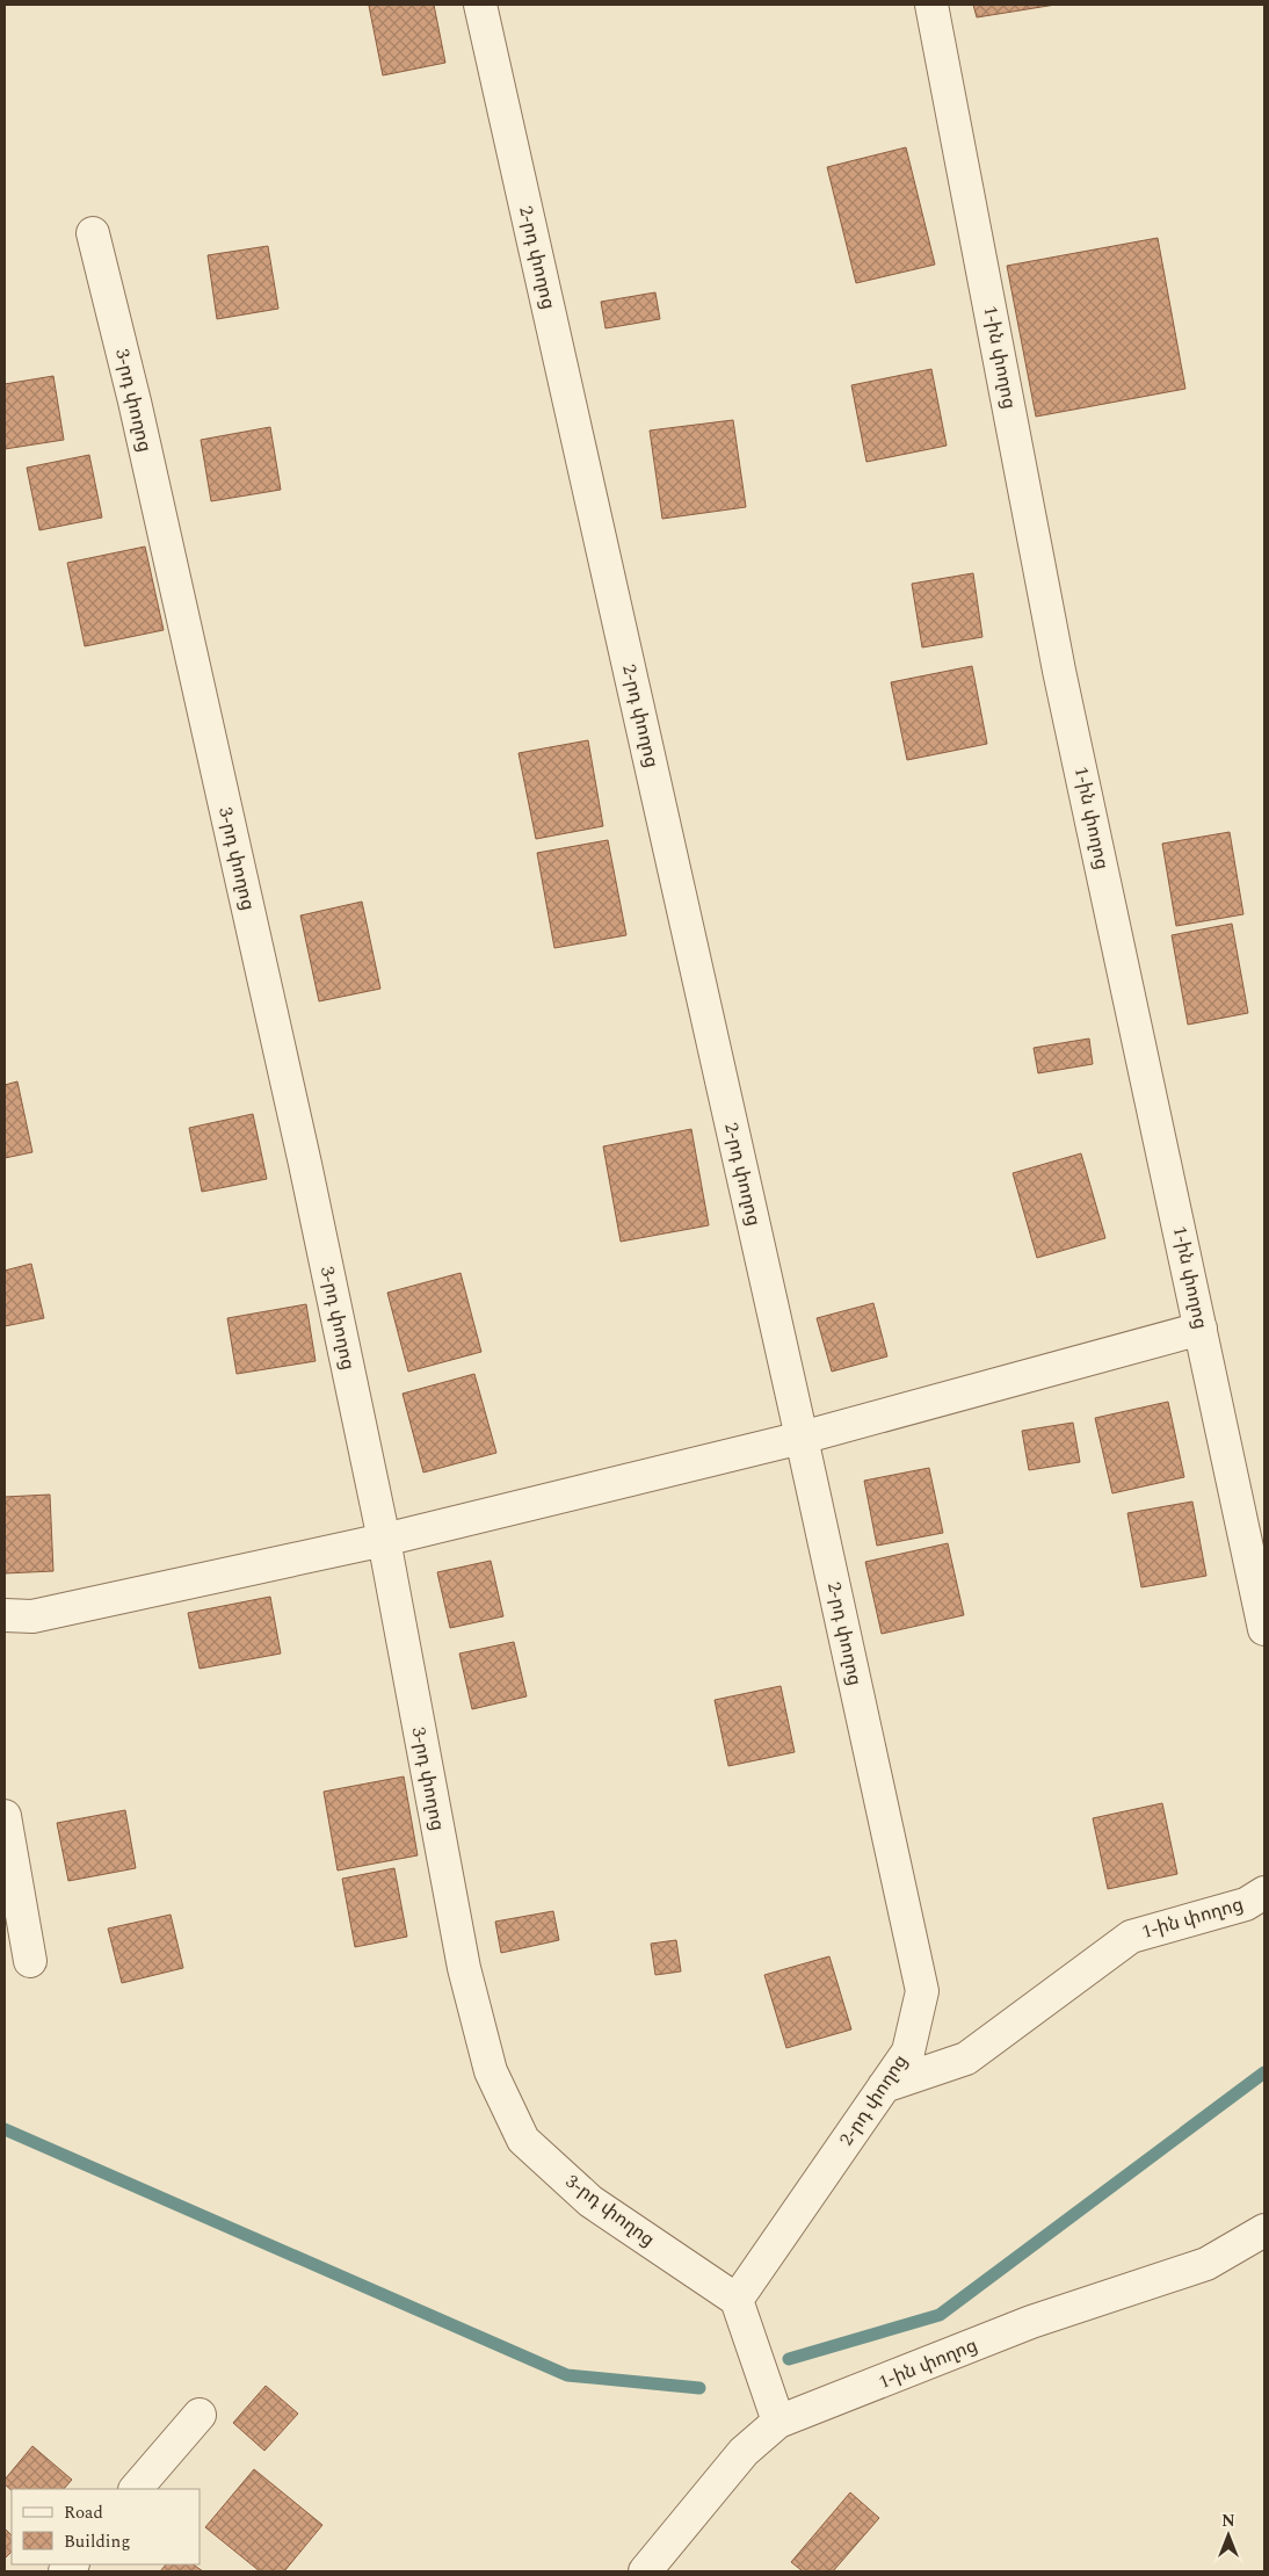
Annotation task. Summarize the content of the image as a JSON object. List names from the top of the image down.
{
  "streets": {
    "street": ["2-րդ փողոց", "1-ին փողոց", "3-րդ փողոց"]
  },
  "crossings": [
    ["2-րդ փողոց", "1-ին փողոց"],
    ["2-րդ փողոց", "3-րդ փողոց"]
  ],
  "legend": ["Road", "Building"],
  "north": "top"
}
